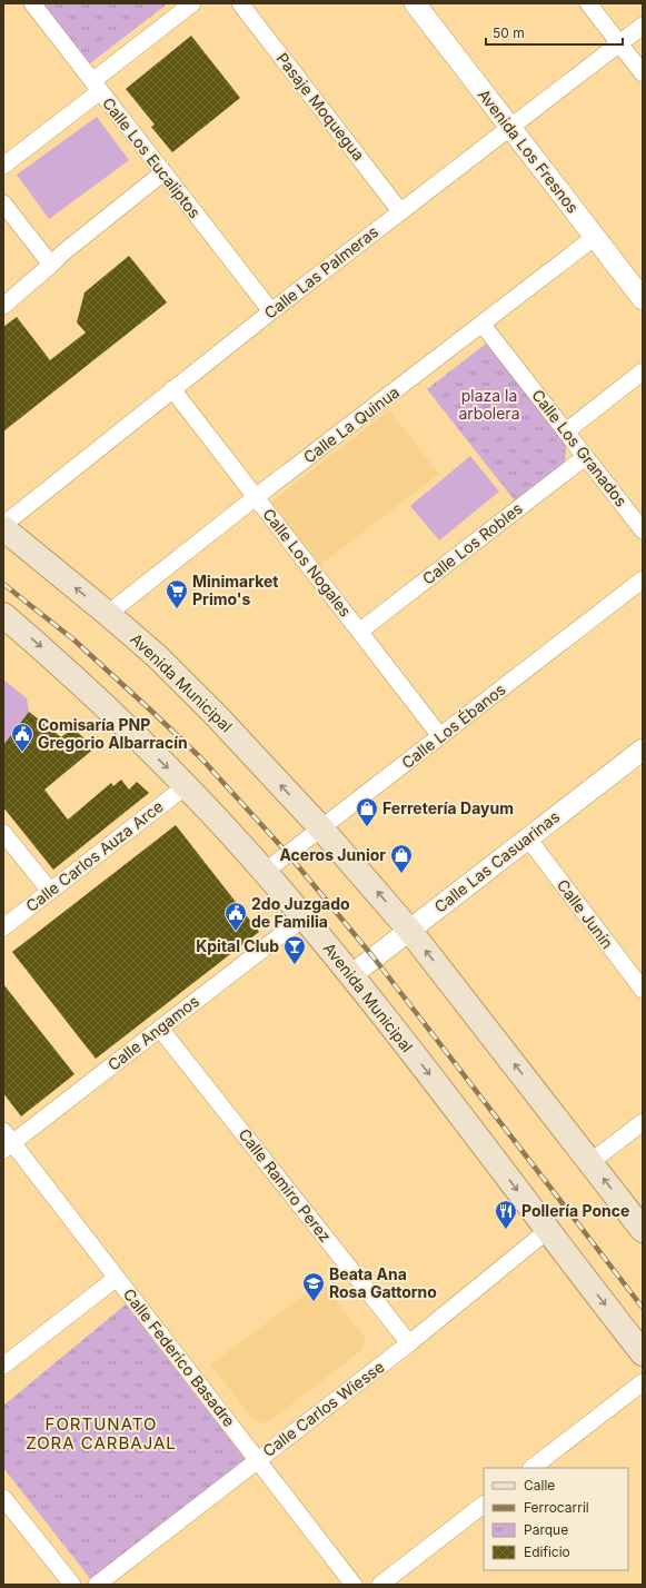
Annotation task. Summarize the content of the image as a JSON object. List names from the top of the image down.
{
  "streets": {
    "main road": ["Avenida Municipal"],
    "street": [
      "Pasaje Moquegua",
      "Avenida Los Fresnos",
      "Calle Los Eucaliptos",
      "Calle Las Palmeras",
      "Calle La Quinua",
      "Calle Los Granados",
      "Calle Los Robles",
      "Calle Los Nogales",
      "Calle Los Ébanos",
      "Calle Carlos Auza Arce",
      "Calle Las Casuarinas",
      "Calle Junín",
      "Calle Angamos",
      "Calle Ramiro Perez",
      "Calle Federico Basadre",
      "Calle Carlos Wiesse"
    ]
  },
  "crossings": [
    ["Pasaje Moquegua", "Calle Las Palmeras"],
    ["Avenida Los Fresnos", "Calle Las Palmeras"],
    ["Avenida Los Fresnos", "Calle La Quinua"],
    ["Calle Los Eucaliptos", "Calle Las Palmeras"],
    ["Calle Las Palmeras", "Calle Los Nogales"],
    ["Calle Las Palmeras", "Avenida Municipal"],
    ["Calle La Quinua", "Calle Los Granados"],
    ["Calle La Quinua", "Calle Los Nogales"],
    ["Calle La Quinua", "Avenida Municipal"],
    ["Calle Los Granados", "Calle Los Robles"],
    ["Calle Los Robles", "Calle Los Nogales"],
    ["Calle Los Nogales", "Calle Los Ébanos"],
    ["Avenida Municipal", "Calle Los Ébanos"],
    ["Avenida Municipal", "Calle Carlos Auza Arce"],
    ["Avenida Municipal", "Calle Las Casuarinas"],
    ["Avenida Municipal", "Calle Angamos"],
    ["Avenida Municipal", "Calle Carlos Wiesse"],
    ["Calle Las Casuarinas", "Calle Junín"],
    ["Calle Angamos", "Calle Ramiro Perez"],
    ["Calle Angamos", "Calle Federico Basadre"],
    ["Calle Ramiro Perez", "Calle Carlos Wiesse"],
    ["Calle Federico Basadre", "Calle Carlos Wiesse"]
  ],
  "districts": ["FORTUNATO ZORA CARBAJAL"],
  "parks": ["plaza la arbolera"],
  "places": {
    "supermarket": ["Minimarket Primo's"],
    "public building": ["Comisaría PNP Gregorio Albarracín", "2do Juzgado de Familia"],
    "shop": ["Ferretería Dayum", "Aceros Junior"],
    "bar": ["Kpital Club"],
    "restaurant": ["Pollería Ponce"],
    "school or university": ["Beata Ana Rosa Gattorno"]
  },
  "legend": [
    "Calle",
    "Ferrocarril",
    "Parque",
    "Edificio"
  ],
  "scale_bar": "50 m"
}
